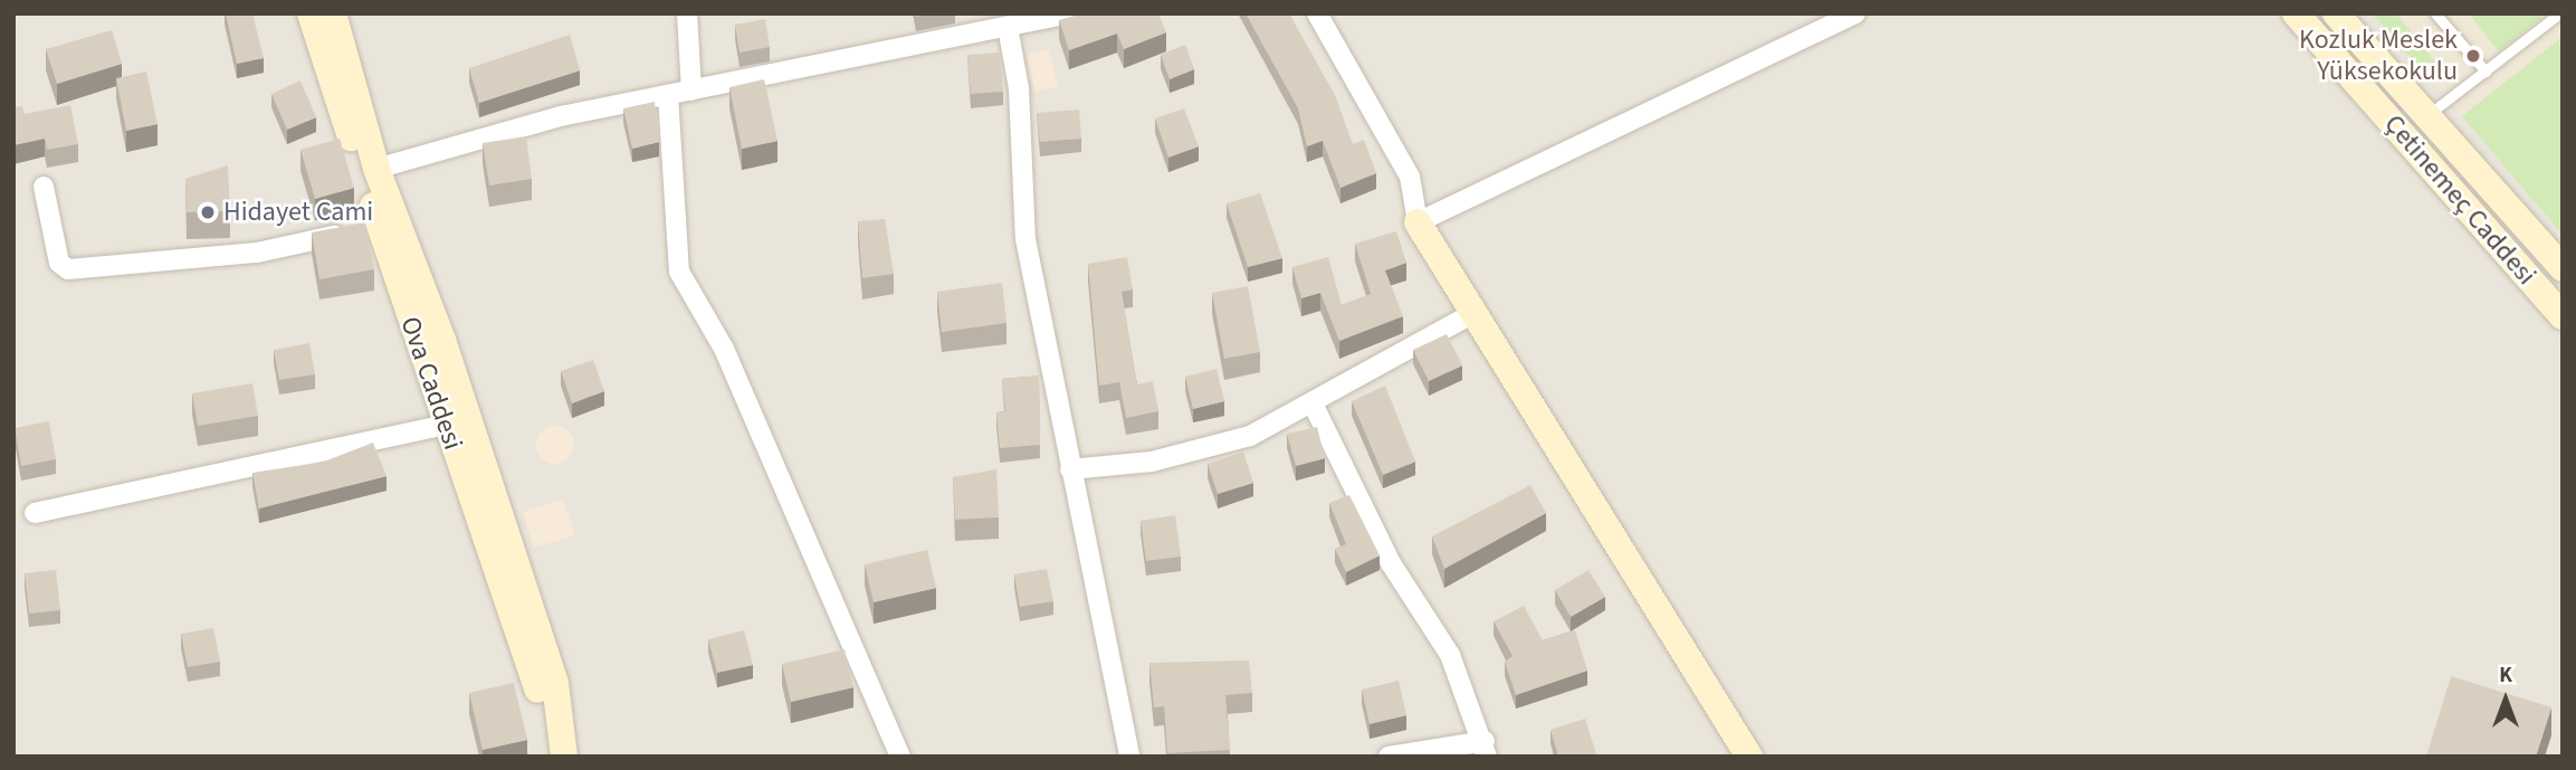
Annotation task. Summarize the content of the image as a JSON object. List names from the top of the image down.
{
  "streets": {
    "street": ["Çetinemeç Caddesi", "Ova Caddesi"]
  },
  "places": ["Kozluk Meslek Yüksekokulu", "Hidayet Cami"],
  "north": "top"
}
